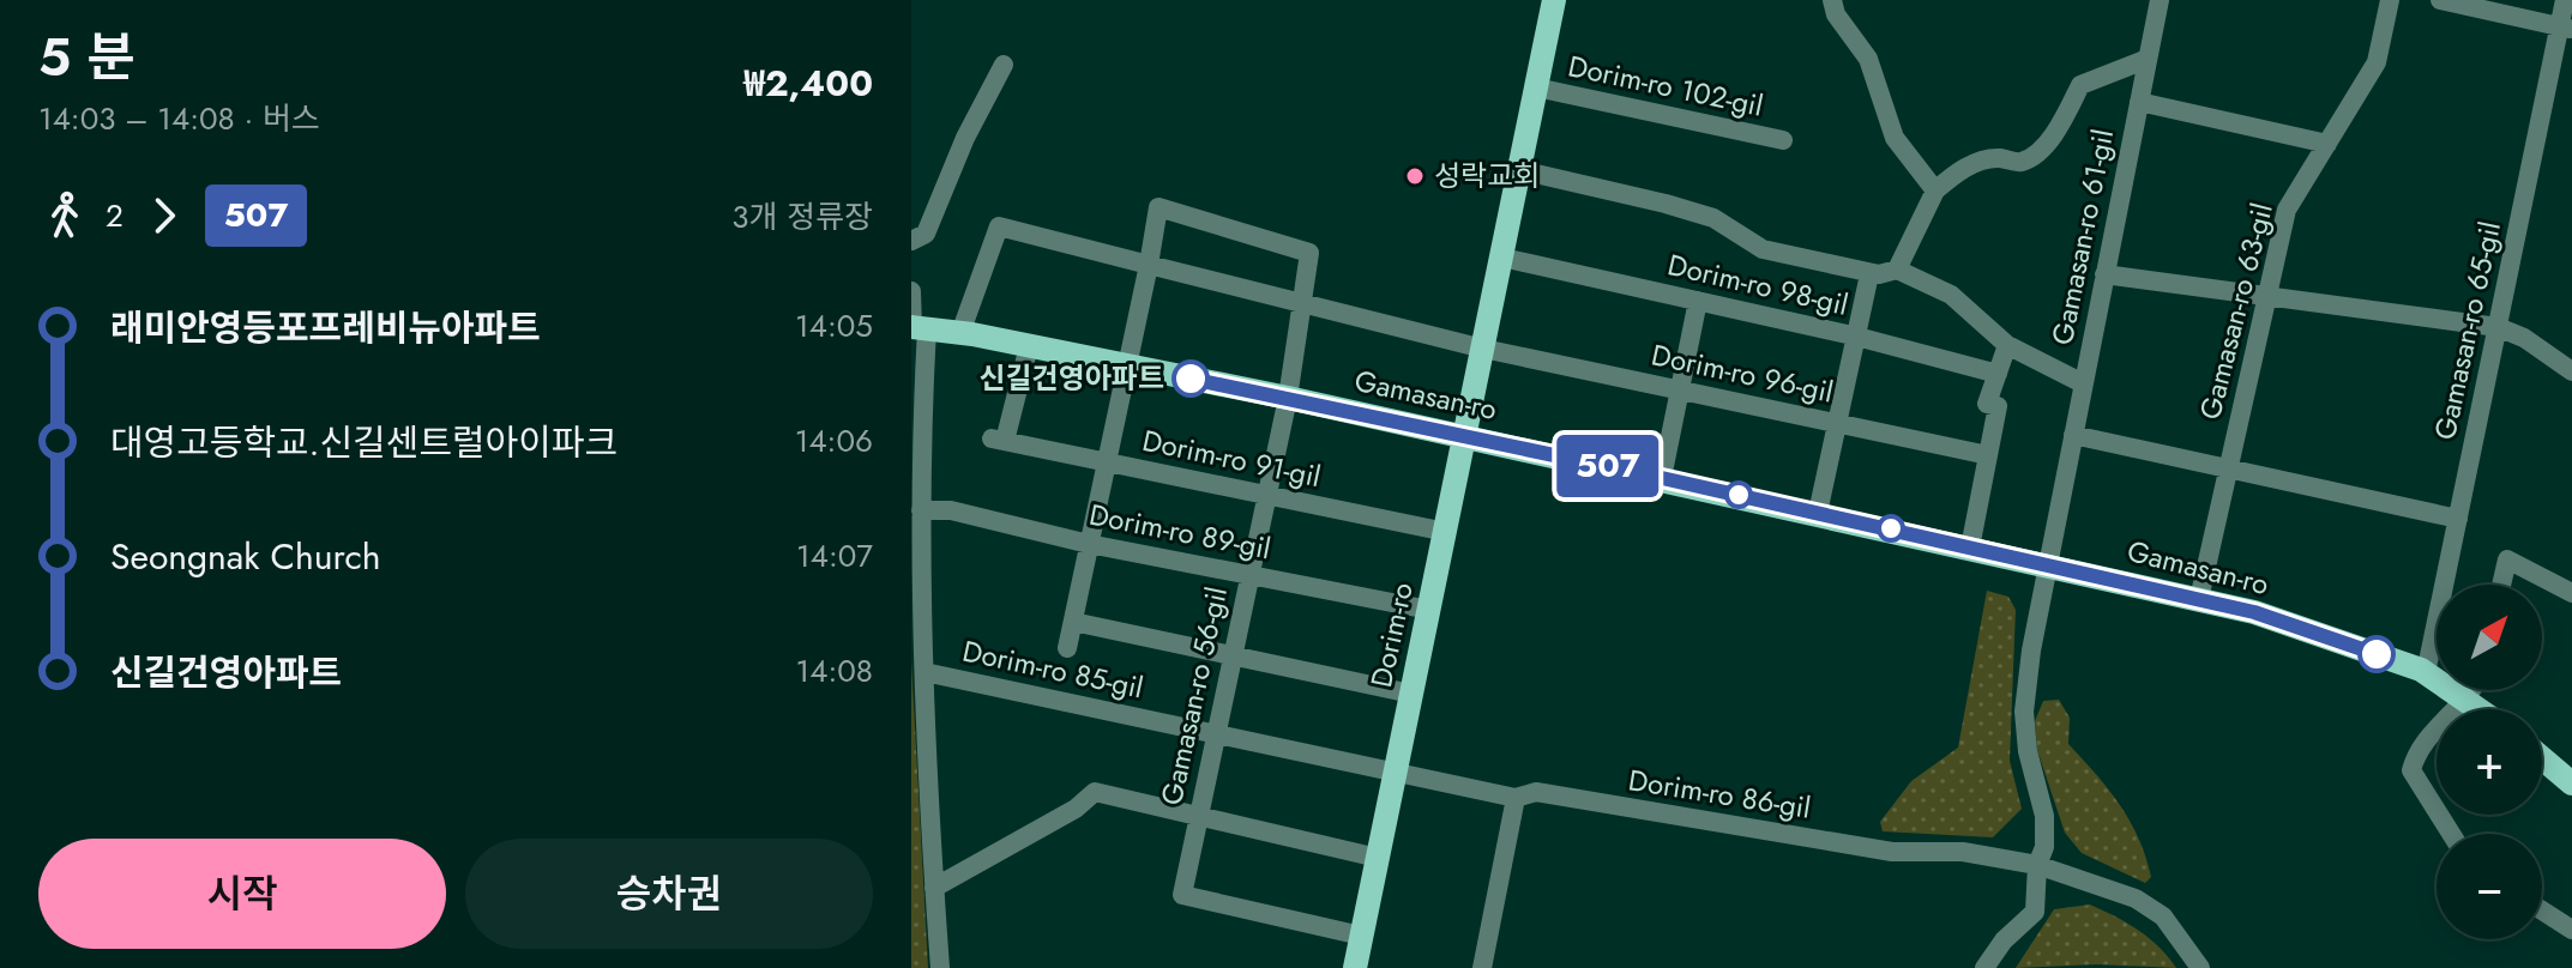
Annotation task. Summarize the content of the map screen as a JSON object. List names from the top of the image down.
{
  "streets": {
    "main road": ["Gamasan-ro", "Dorim-ro"],
    "street": [
      "Dorim-ro 102-gil",
      "Gamasan-ro 61-gil",
      "Dorim-ro 98-gil",
      "Gamasan-ro 63-gil",
      "Gamasan-ro 65-gil",
      "Dorim-ro 96-gil",
      "Dorim-ro 91-gil",
      "Dorim-ro 89-gil",
      "Dorim-ro 85-gil",
      "Gamasan-ro 56-gil",
      "Dorim-ro 86-gil"
    ]
  },
  "crossings": [
    ["Dorim-ro 102-gil", "Dorim-ro"],
    ["Gamasan-ro 61-gil", "Gamasan-ro 63-gil"],
    ["Gamasan-ro 61-gil", "Gamasan-ro"],
    ["Gamasan-ro 61-gil", "Dorim-ro 86-gil"],
    ["Dorim-ro 98-gil", "Dorim-ro"],
    ["Gamasan-ro 63-gil", "Gamasan-ro"],
    ["Gamasan-ro 65-gil", "Gamasan-ro"],
    ["Dorim-ro 96-gil", "Dorim-ro"],
    ["Gamasan-ro", "Dorim-ro 91-gil"],
    ["Gamasan-ro", "Dorim-ro"],
    ["Gamasan-ro", "Gamasan-ro 56-gil"],
    ["Dorim-ro 91-gil", "Dorim-ro"],
    ["Dorim-ro 91-gil", "Gamasan-ro 56-gil"],
    ["Dorim-ro 89-gil", "Dorim-ro"],
    ["Dorim-ro 89-gil", "Gamasan-ro 56-gil"],
    ["Dorim-ro", "Dorim-ro 85-gil"],
    ["Dorim-ro", "Gamasan-ro 56-gil"],
    ["Dorim-ro", "Dorim-ro 86-gil"],
    ["Dorim-ro 85-gil", "Gamasan-ro 56-gil"],
    ["Dorim-ro 85-gil", "Dorim-ro 86-gil"]
  ],
  "places": ["성락교회", "신길건영아파트"],
  "lines": ["bus line 507"],
  "north": "top right",
  "page": {
    "heading": ["5 분", "14:03 – 14:08 · 버스", "₩2,400"],
    "on_map": "507",
    "legs": ["2", "507", "3개 정류장"],
    "list": [
      {
        "name": "래미안영등포프레비뉴아파트",
        "value": "14:05"
      },
      {
        "name": "대영고등학교.신길센트럴아이파크",
        "value": "14:06"
      },
      {
        "name": "Seongnak Church",
        "value": "14:07"
      },
      {
        "name": "신길건영아파트",
        "value": "14:08"
      }
    ],
    "map_buttons": ["+", "−"],
    "buttons": ["시작", "승차권"]
  }
}
